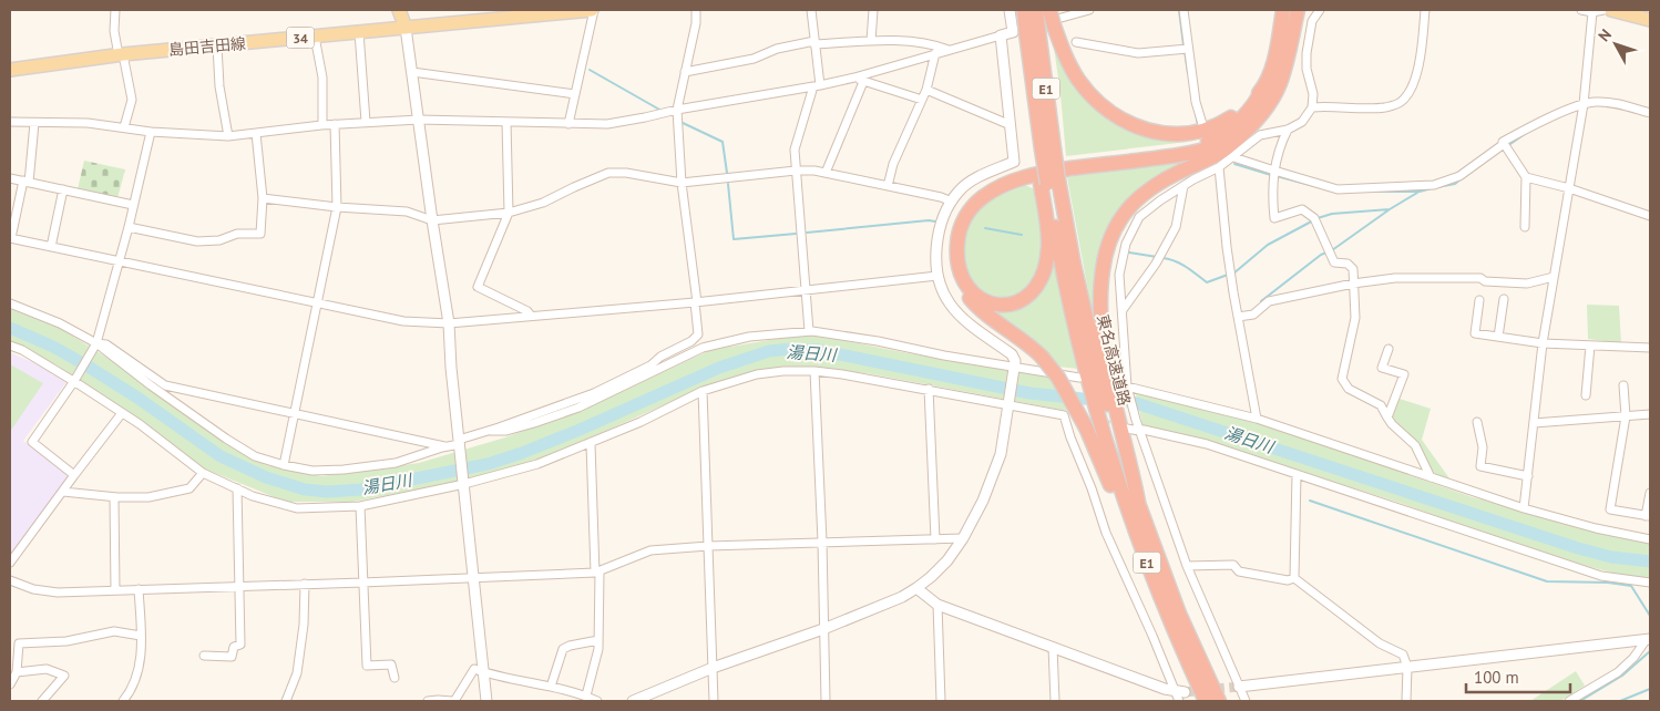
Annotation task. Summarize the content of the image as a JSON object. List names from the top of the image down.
{
  "streets": {
    "highway": ["E1", "東名高速道路"],
    "main road": ["34", "島田吉田線"]
  },
  "water": ["湯日川"],
  "scale_bar": "100 m",
  "north": "top left"
}
